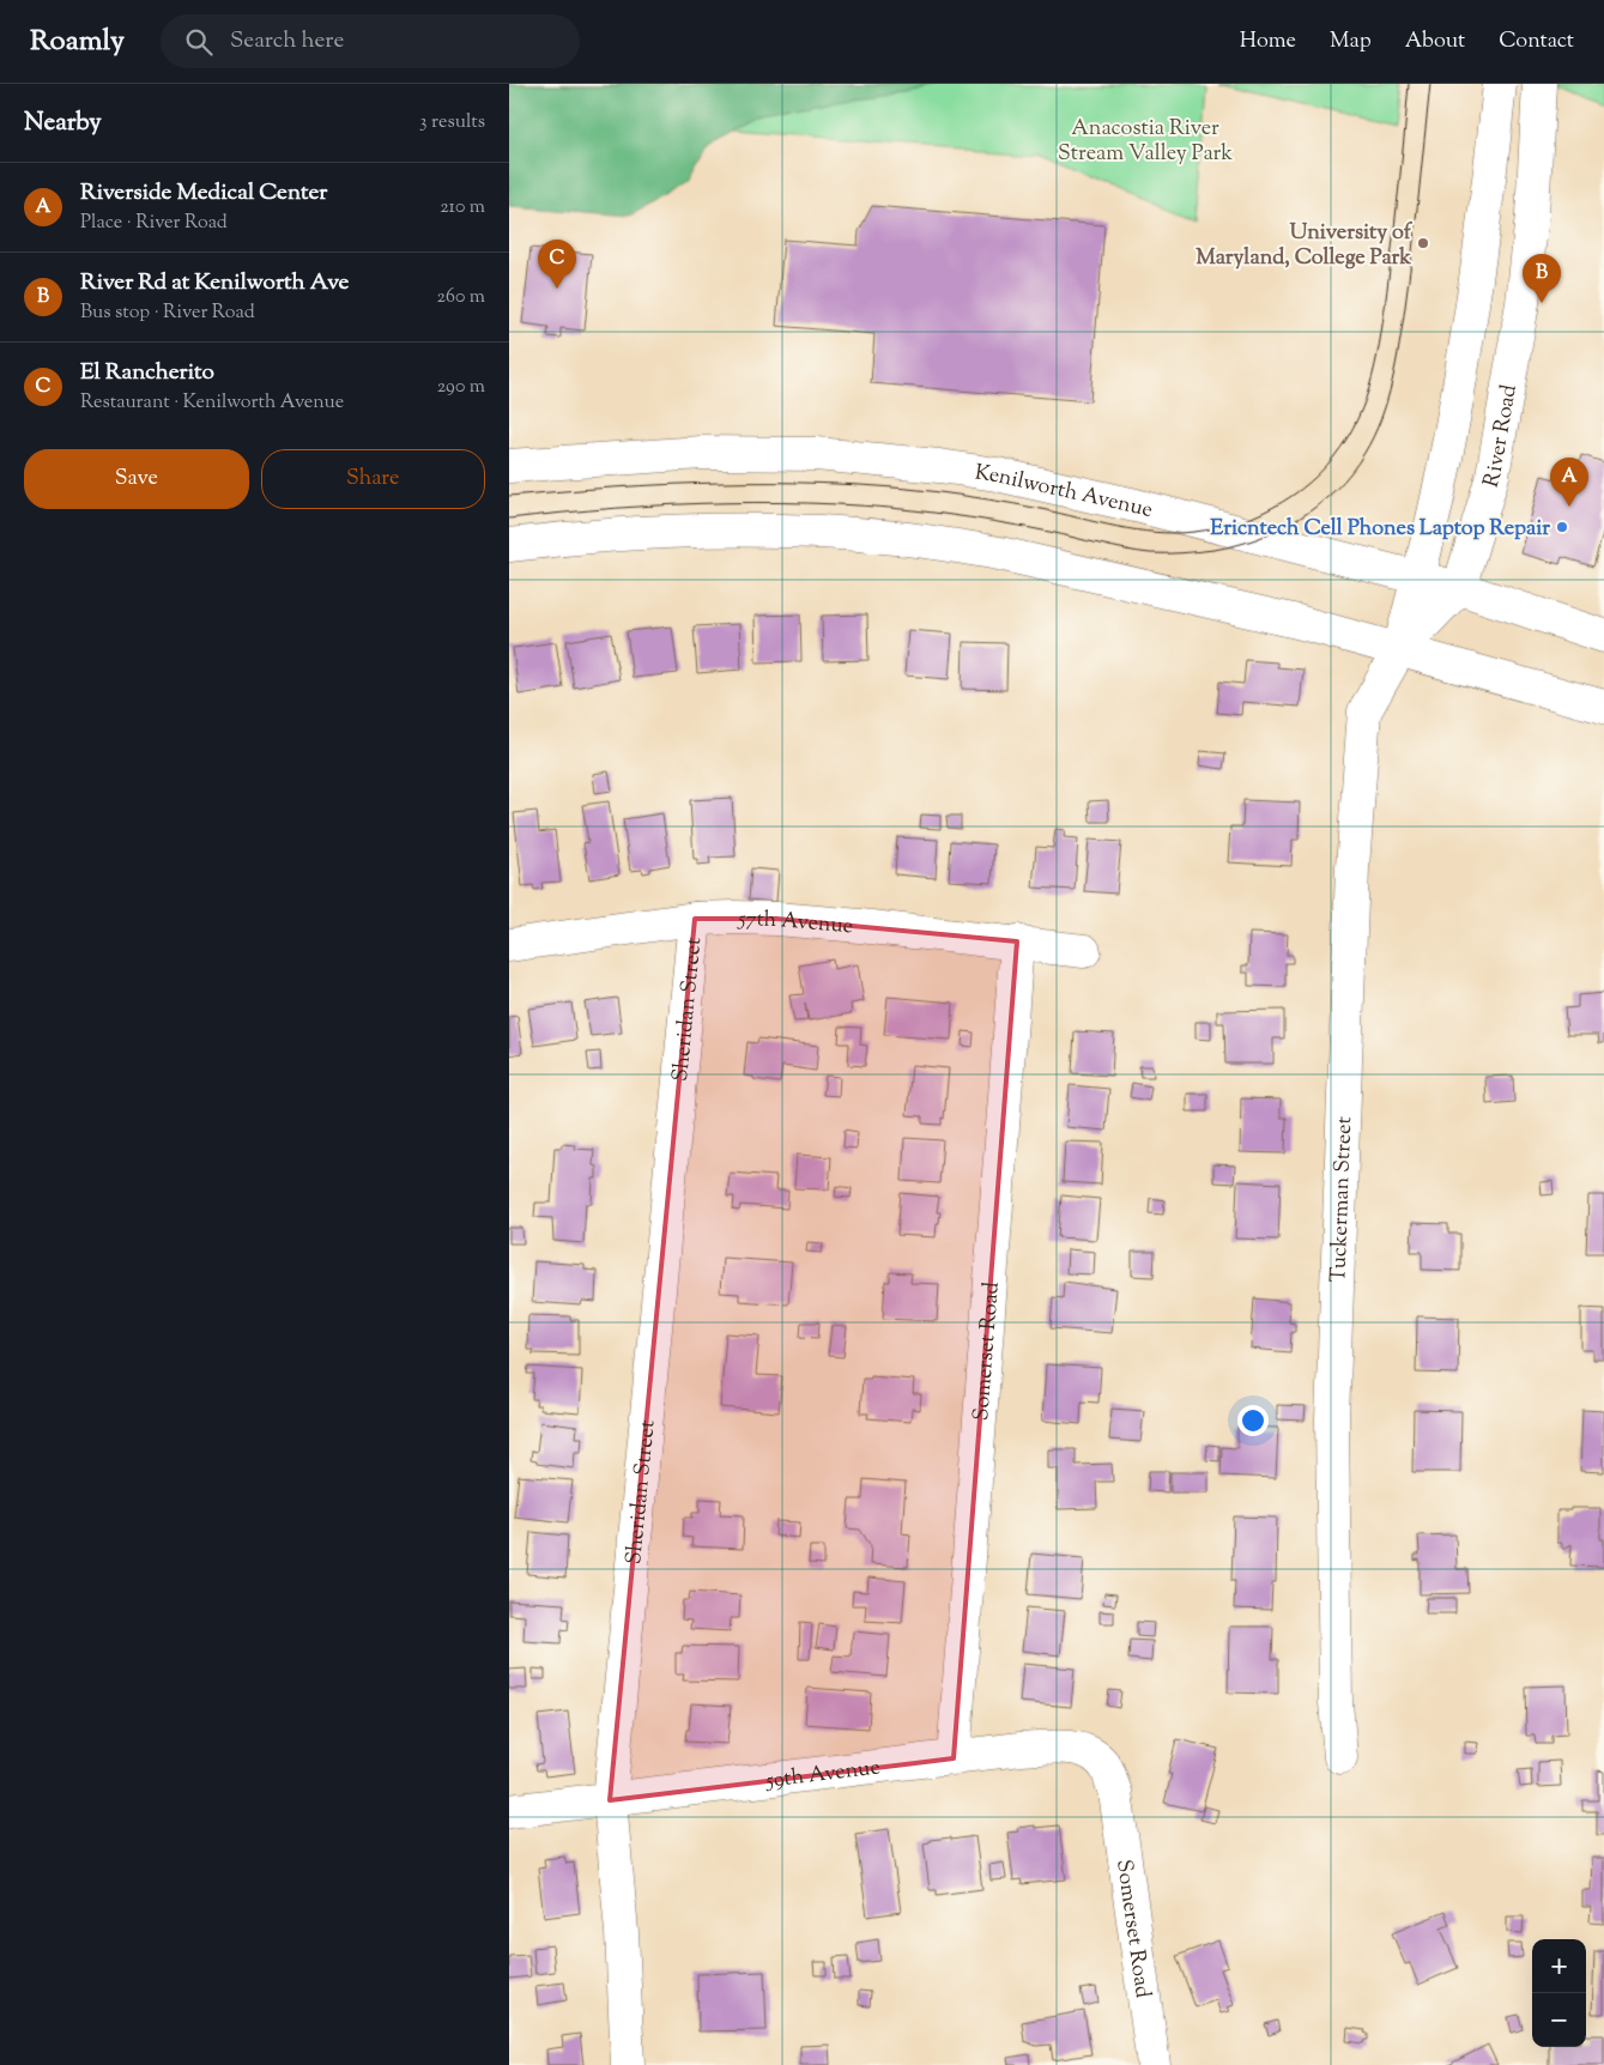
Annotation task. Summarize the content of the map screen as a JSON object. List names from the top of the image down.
{
  "streets": {
    "street": [
      "River Road",
      "Kenilworth Avenue",
      "57th Avenue",
      "Sheridan Street",
      "Tuckerman Street",
      "Somerset Road",
      "59th Avenue"
    ]
  },
  "crossings": [
    ["River Road", "Kenilworth Avenue"],
    ["River Road", "Tuckerman Street"],
    ["57th Avenue", "Sheridan Street"],
    ["57th Avenue", "Somerset Road"],
    ["Sheridan Street", "59th Avenue"],
    ["Somerset Road", "59th Avenue"]
  ],
  "parks": ["Anacostia River Stream Valley Park"],
  "places": ["University of Maryland, College Park", "Ericntech Cell Phones Laptop Repair"],
  "page": {
    "header": "Roamly",
    "search": "Search here",
    "nav": [
      "Home",
      "Map",
      "About",
      "Contact"
    ],
    "heading": ["Nearby", "3 results"],
    "list": [
      {
        "mark": "A",
        "name": "Riverside Medical Center",
        "note": "Place · River Road",
        "value": "210 m"
      },
      {
        "mark": "B",
        "name": "River Rd at Kenilworth Ave",
        "note": "Bus stop · River Road",
        "value": "260 m"
      },
      {
        "mark": "C",
        "name": "El Rancherito",
        "note": "Restaurant · Kenilworth Avenue",
        "value": "290 m"
      }
    ],
    "pins": ["C", "B", "A"],
    "buttons": ["Save", "Share"],
    "map_buttons": ["+", "−"]
  }
}
